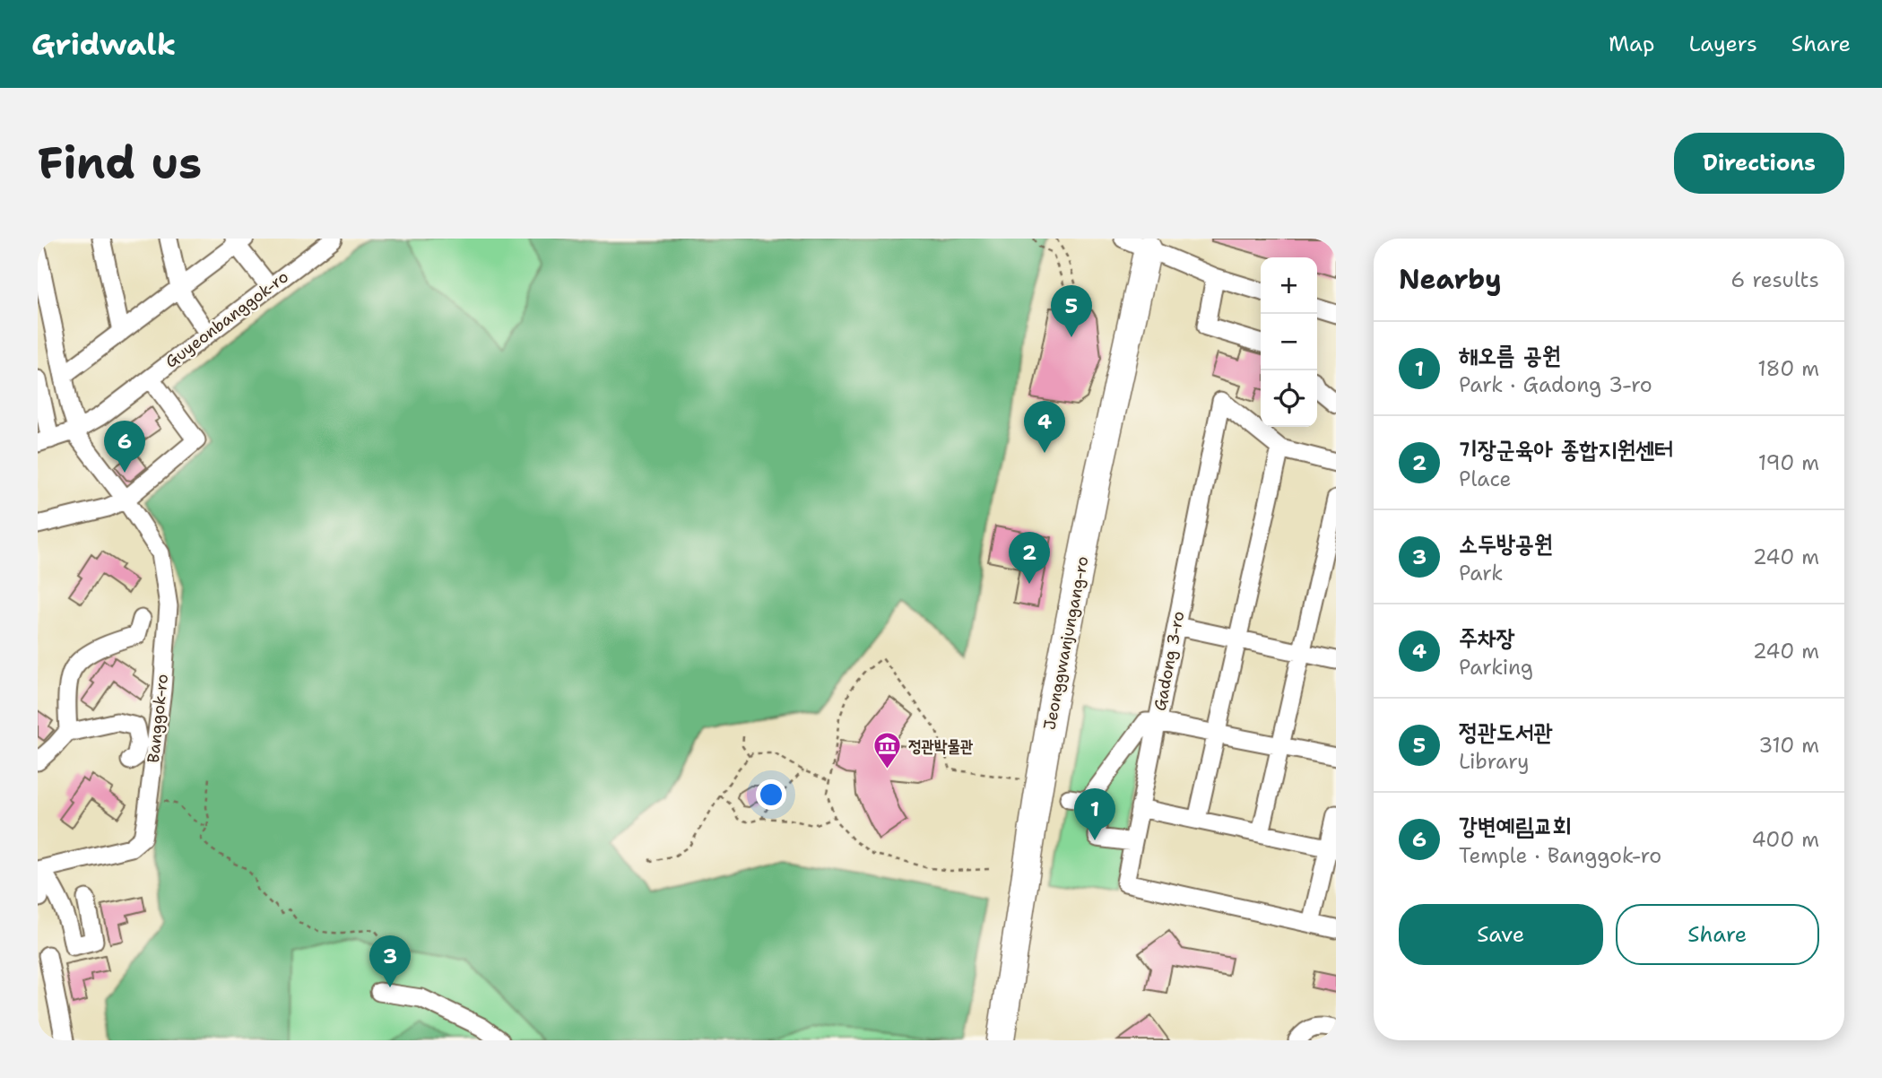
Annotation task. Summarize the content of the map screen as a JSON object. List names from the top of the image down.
{
  "streets": {
    "highway": ["Jeonggwanjungang-ro"],
    "street": ["Guyeonbanggok-ro", "Gadong 3-ro", "Banggok-ro"]
  },
  "crossings": [
    ["Guyeonbanggok-ro", "Banggok-ro"]
  ],
  "places": {
    "museum": ["정관박물관"]
  },
  "page": {
    "header": "Gridwalk",
    "nav": ["Map", "Layers", "Share"],
    "buttons": [
      "Directions",
      ["Save", "Share"]
    ],
    "title": "Find us",
    "heading": ["Nearby", "6 results"],
    "map_buttons": ["+", "−"],
    "pins": [
      "5",
      "4",
      "6",
      "2",
      "1",
      "3"
    ],
    "list": [
      {
        "mark": "1",
        "name": "해오름 공원",
        "note": "Park · Gadong 3-ro",
        "value": "180 m"
      },
      {
        "mark": "2",
        "name": "기장군육아 종합지원센터",
        "note": "Place",
        "value": "190 m"
      },
      {
        "mark": "3",
        "name": "소두방공원",
        "note": "Park",
        "value": "240 m"
      },
      {
        "mark": "4",
        "name": "주차장",
        "note": "Parking",
        "value": "240 m"
      },
      {
        "mark": "5",
        "name": "정관도서관",
        "note": "Library",
        "value": "310 m"
      },
      {
        "mark": "6",
        "name": "강변예림교회",
        "note": "Temple · Banggok-ro",
        "value": "400 m"
      }
    ]
  }
}
